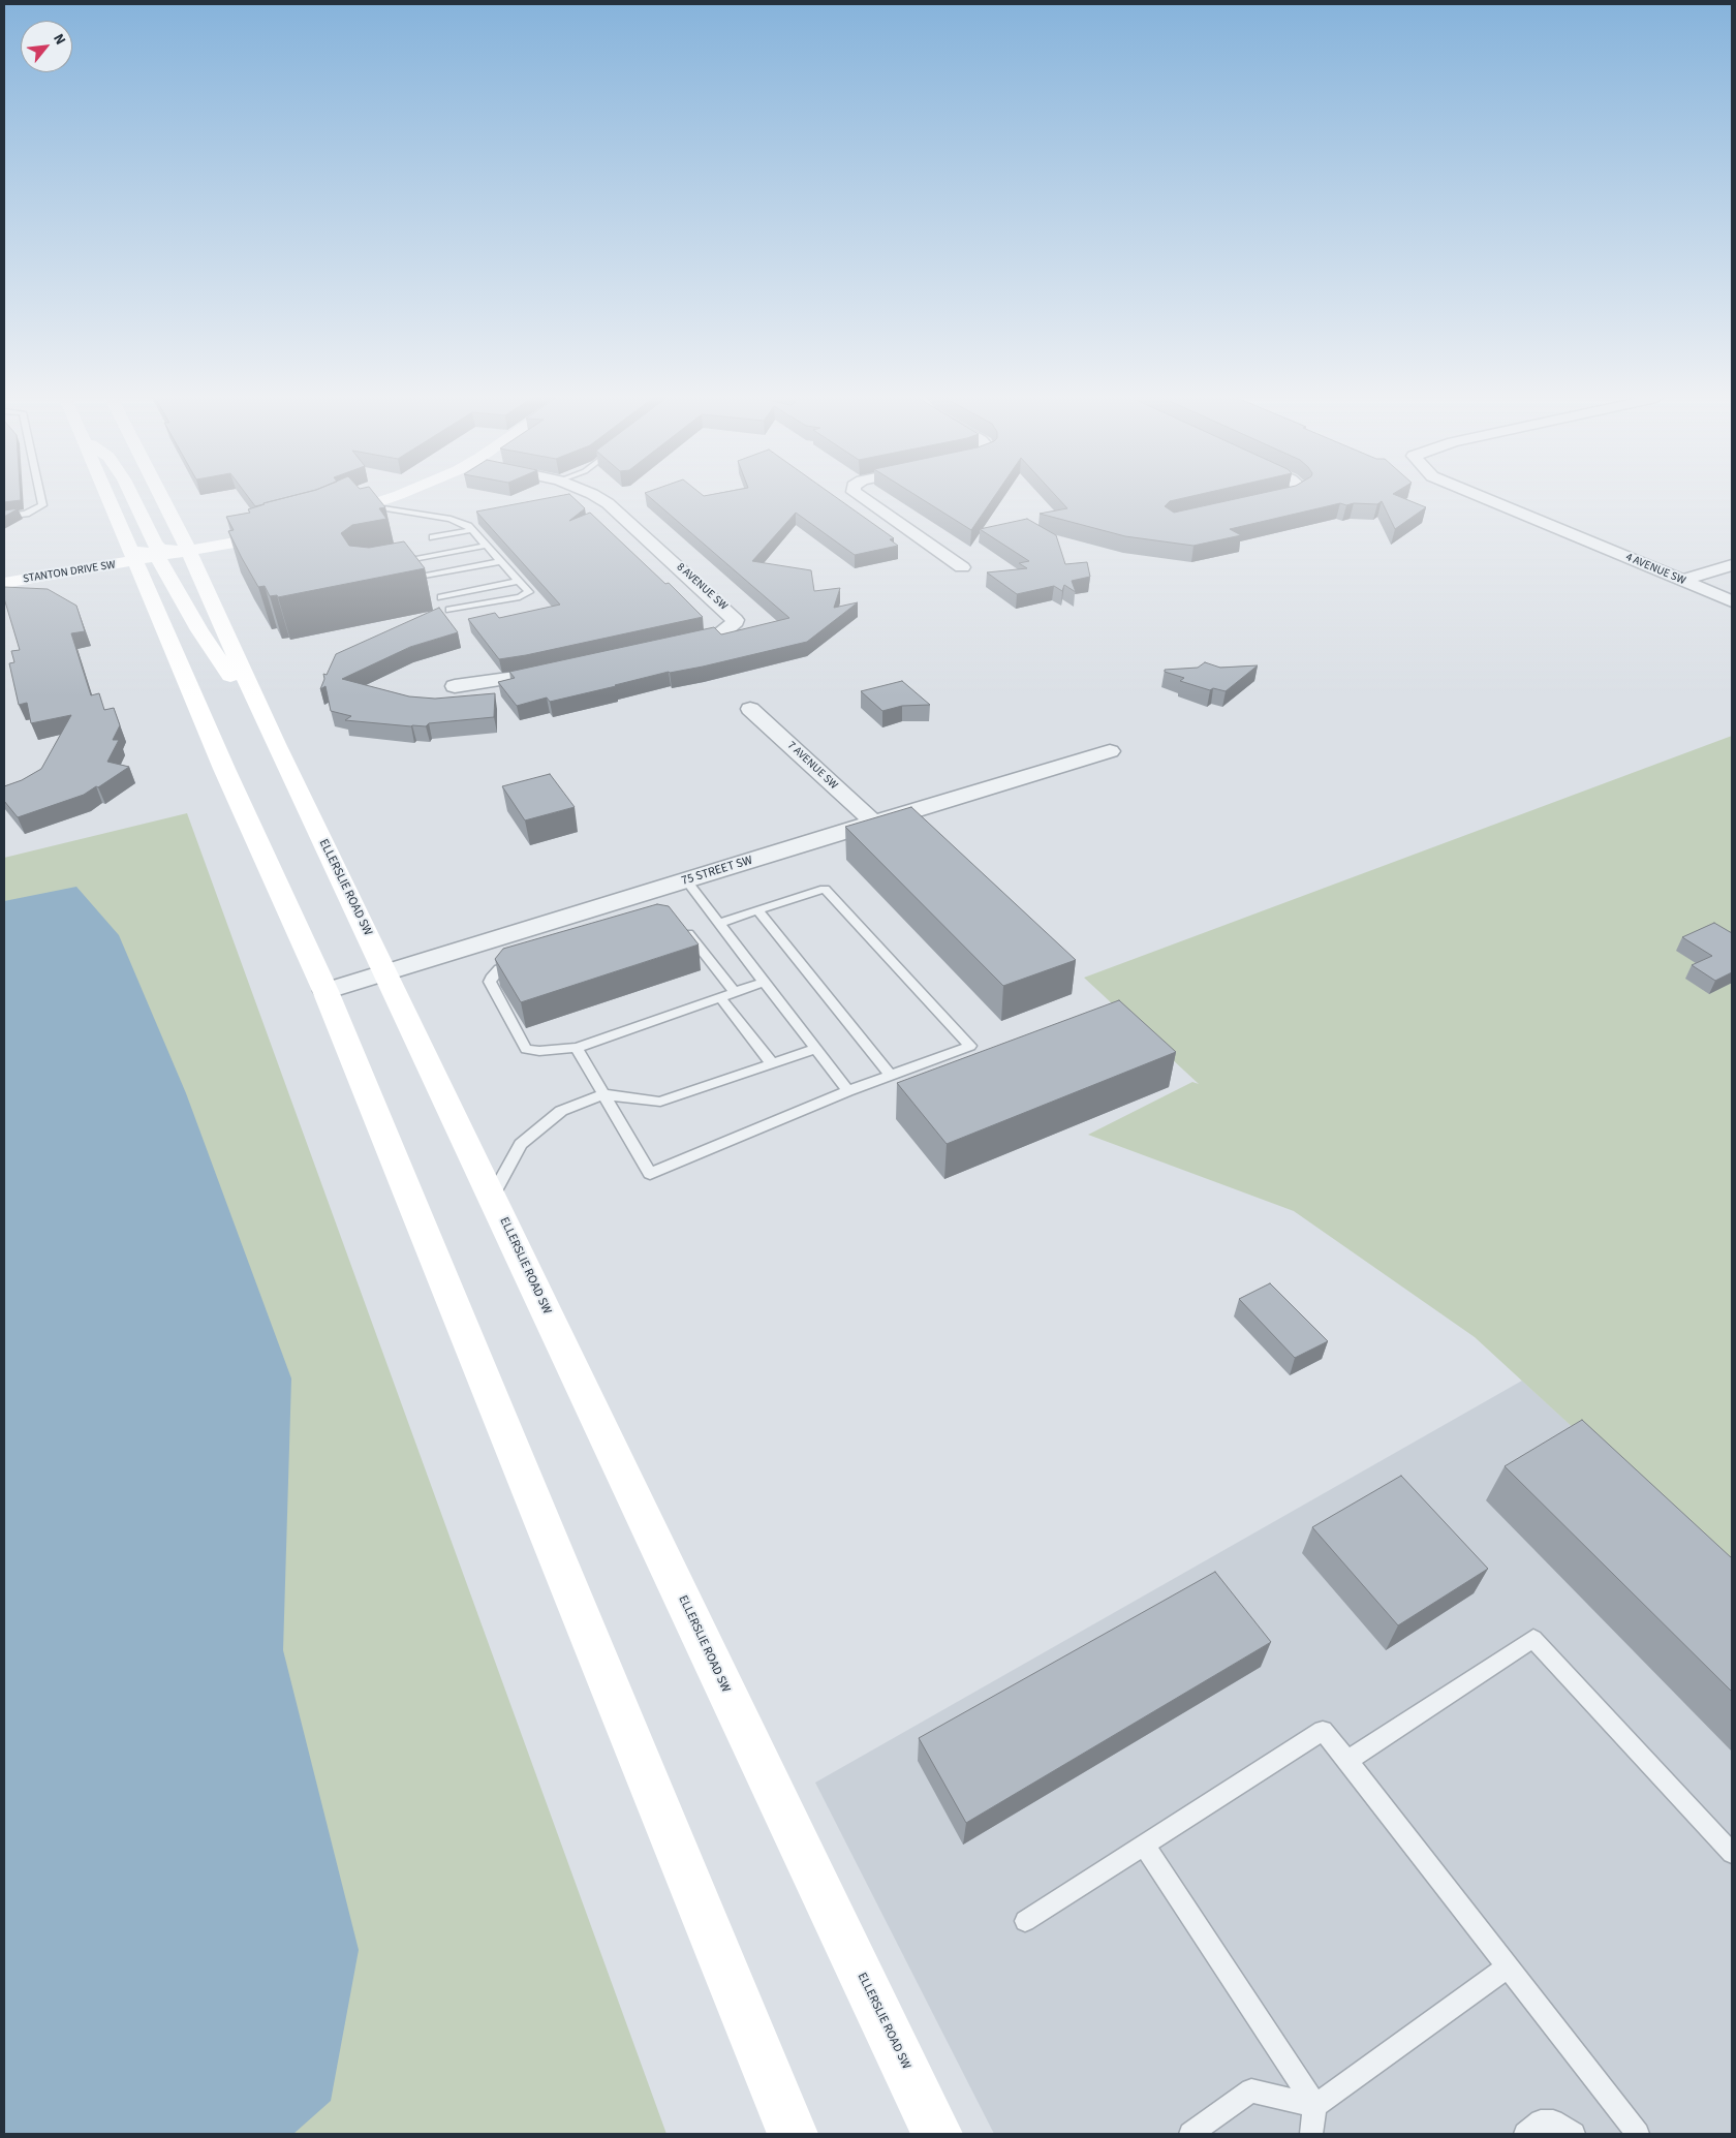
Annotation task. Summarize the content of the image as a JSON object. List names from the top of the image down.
{
  "streets": {
    "main road": ["STANTON DRIVE SW", "ELLERSLIE ROAD SW"],
    "street": [
      "4 AVENUE SW",
      "8 AVENUE SW",
      "7 AVENUE SW",
      "75 STREET SW"
    ]
  },
  "crossings": [
    ["7 AVENUE SW", "75 STREET SW"],
    ["75 STREET SW", "ELLERSLIE ROAD SW"]
  ],
  "north": "top right"
}
